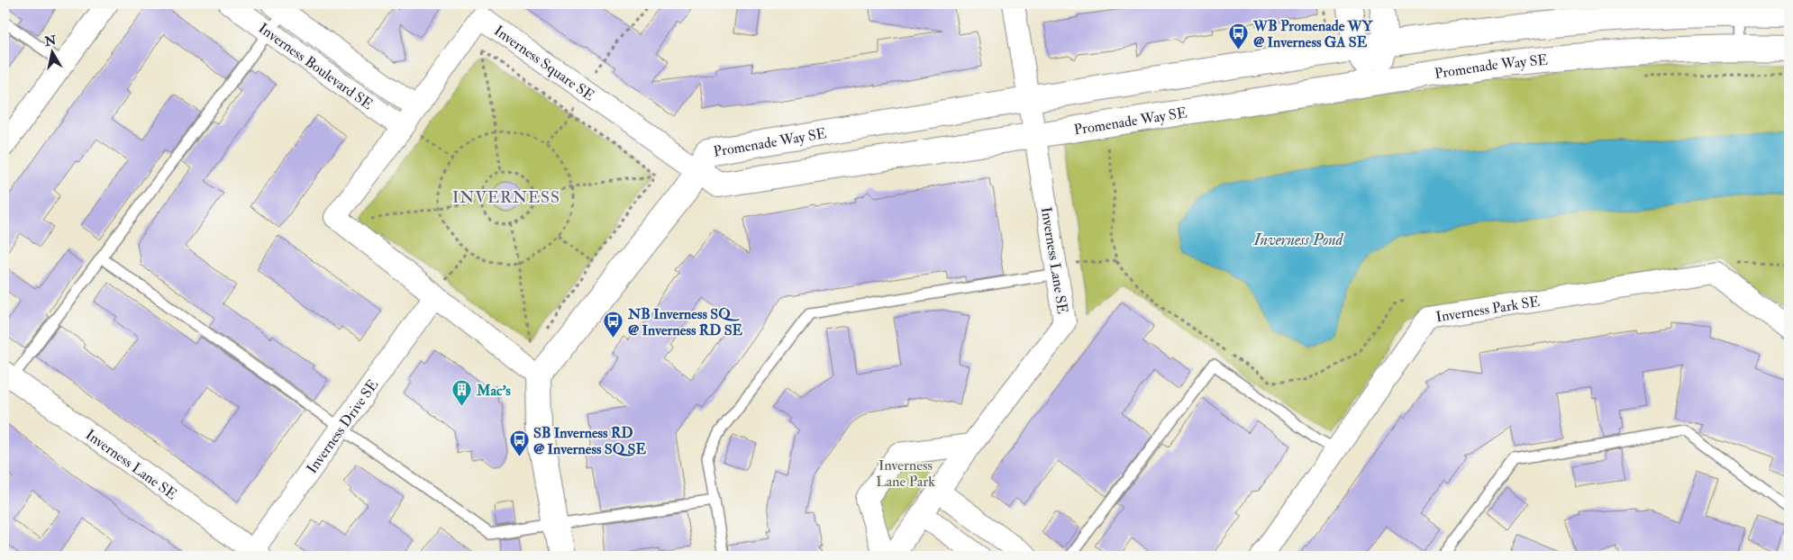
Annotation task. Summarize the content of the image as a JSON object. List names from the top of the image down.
{
  "streets": {
    "street": [
      "Inverness Square SE",
      "Inverness Boulevard SE",
      "Promenade Way SE",
      "Inverness Lane SE",
      "Inverness Park SE",
      "Inverness Drive SE"
    ]
  },
  "crossings": [
    ["Inverness Square SE", "Inverness Boulevard SE"],
    ["Inverness Square SE", "Promenade Way SE"],
    ["Inverness Square SE", "Inverness Drive SE"],
    ["Promenade Way SE", "Inverness Lane SE"],
    ["Inverness Lane SE", "Inverness Drive SE"]
  ],
  "districts": ["INVERNESS"],
  "water": ["Inverness Pond"],
  "parks": ["Inverness Lane Park"],
  "places": {
    "bus stop": ["WB Promenade WY @ Inverness GA SE", "NB Inverness SQ @ Inverness RD SE", "SB Inverness RD @ Inverness SQ SE"],
    "building": ["Mac's"]
  },
  "north": "top"
}
